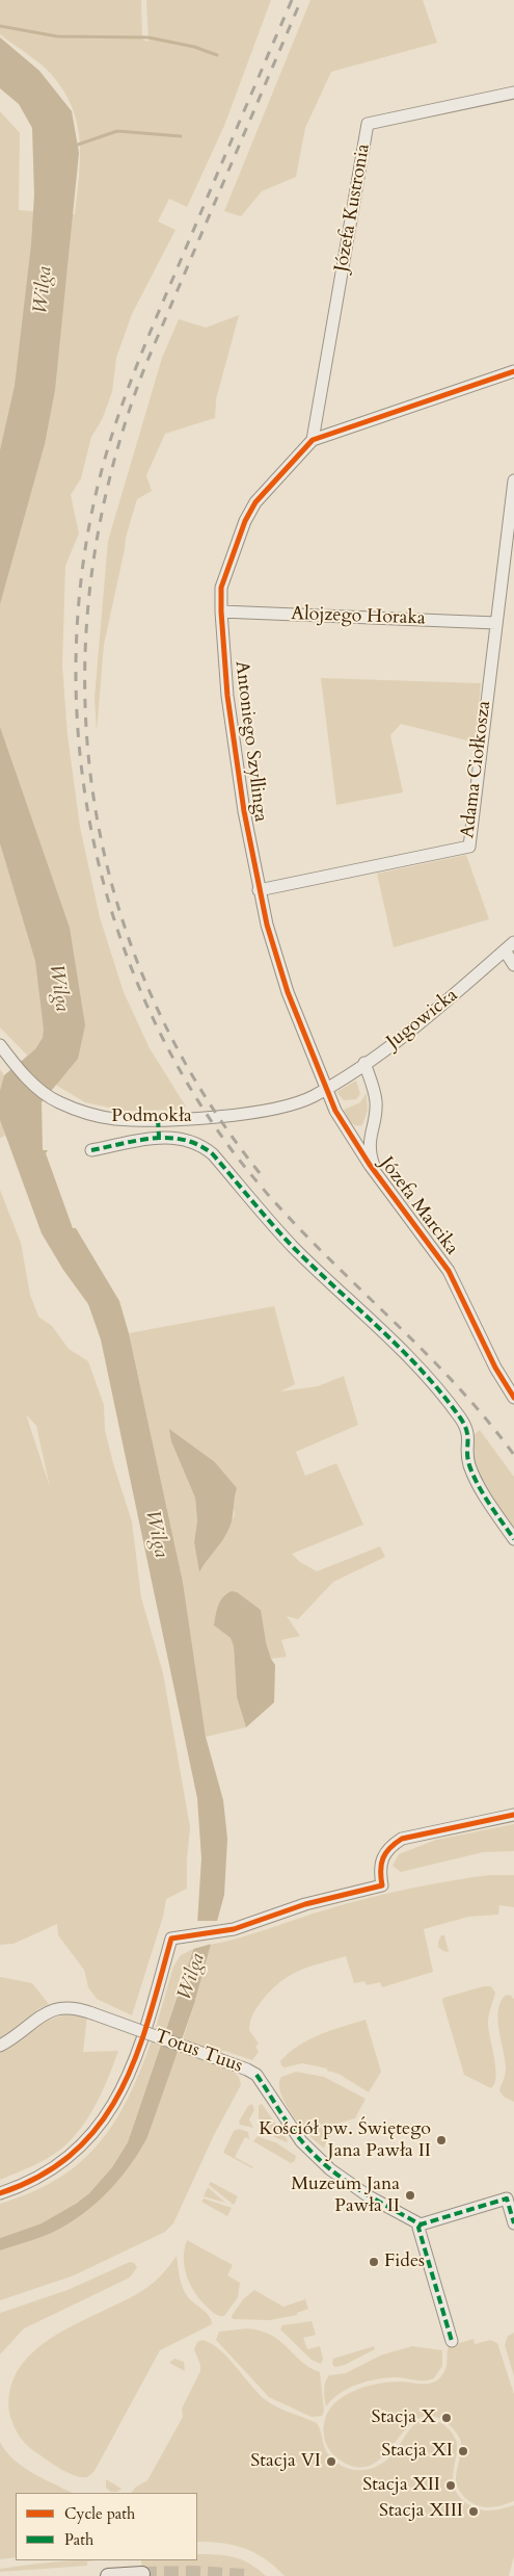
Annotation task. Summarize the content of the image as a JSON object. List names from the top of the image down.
{
  "streets": {
    "street": [
      "Józefa Kustronia",
      "Alojzego Horaka",
      "Antoniego Szyllinga",
      "Adama Ciołkosza",
      "Jugowicka",
      "Podmokła",
      "Józefa Marcika",
      "Totus Tuus"
    ]
  },
  "crossings": [
    ["Józefa Kustronia", "Antoniego Szyllinga"],
    ["Alojzego Horaka", "Antoniego Szyllinga"],
    ["Alojzego Horaka", "Adama Ciołkosza"],
    ["Antoniego Szyllinga", "Adama Ciołkosza"],
    ["Antoniego Szyllinga", "Jugowicka"],
    ["Antoniego Szyllinga", "Podmokła"],
    ["Antoniego Szyllinga", "Józefa Marcika"],
    ["Jugowicka", "Podmokła"],
    ["Jugowicka", "Józefa Marcika"],
    ["Podmokła", "Józefa Marcika"]
  ],
  "water": ["Wilga"],
  "places": [
    "Kościół pw. Świętego Jana Pawła II",
    "Muzeum Jana Pawła II",
    "Fides",
    "Stacja X",
    "Stacja XI",
    "Stacja VI",
    "Stacja XII",
    "Stacja XIII"
  ],
  "legend": ["Cycle path", "Path"]
}
